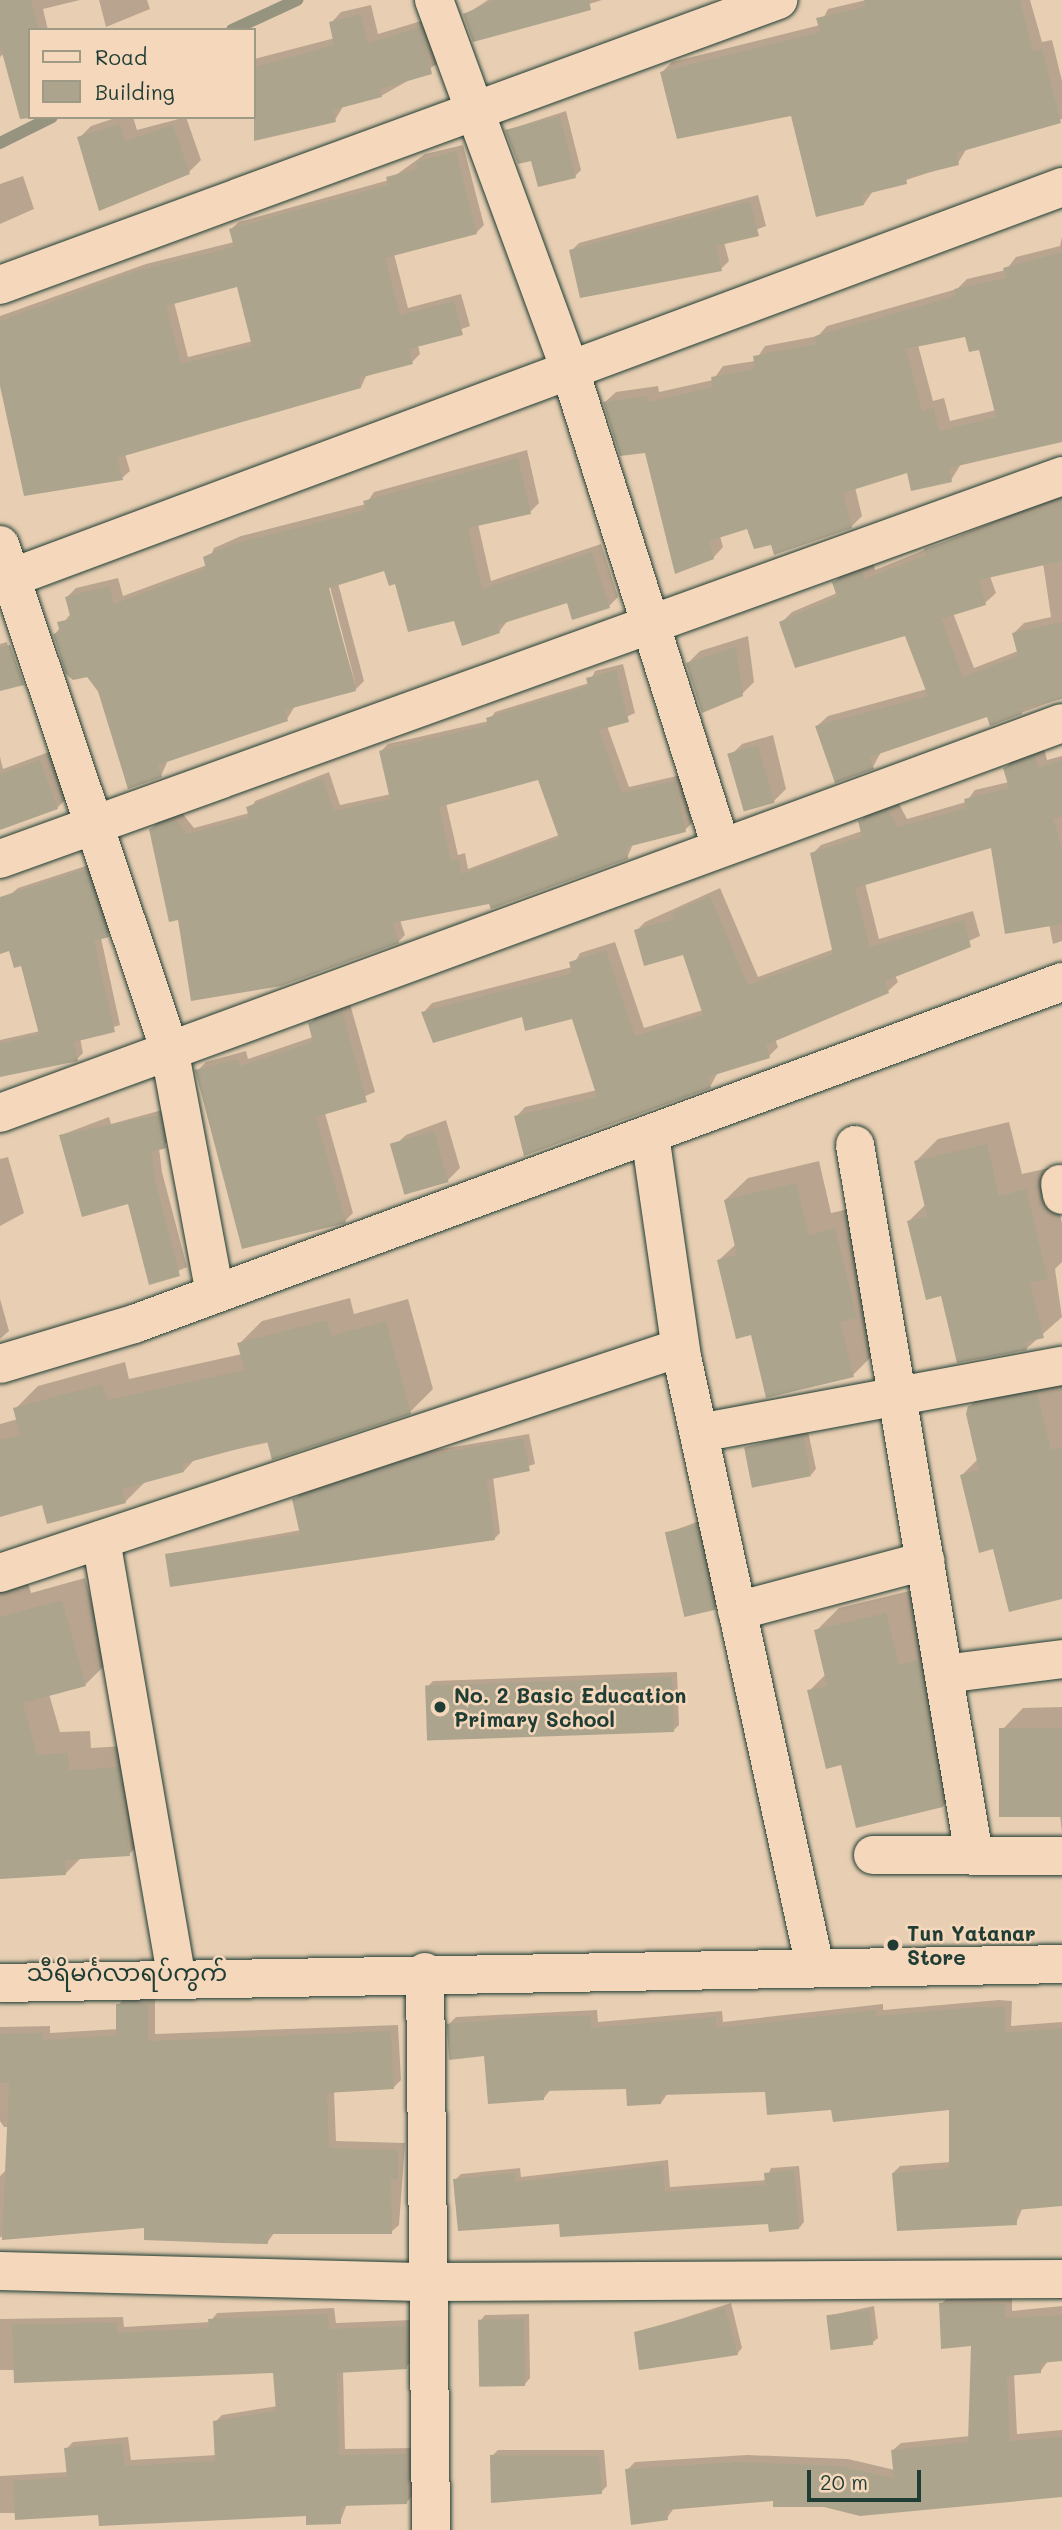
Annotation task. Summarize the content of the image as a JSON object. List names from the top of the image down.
{
  "districts": ["သီရိမင်္ဂလာရပ်ကွက်"],
  "places": ["No. 2 Basic Education Primary School", "Tun Yatanar Store"],
  "legend": ["Road", "Building"],
  "scale_bar": "20 m"
}
